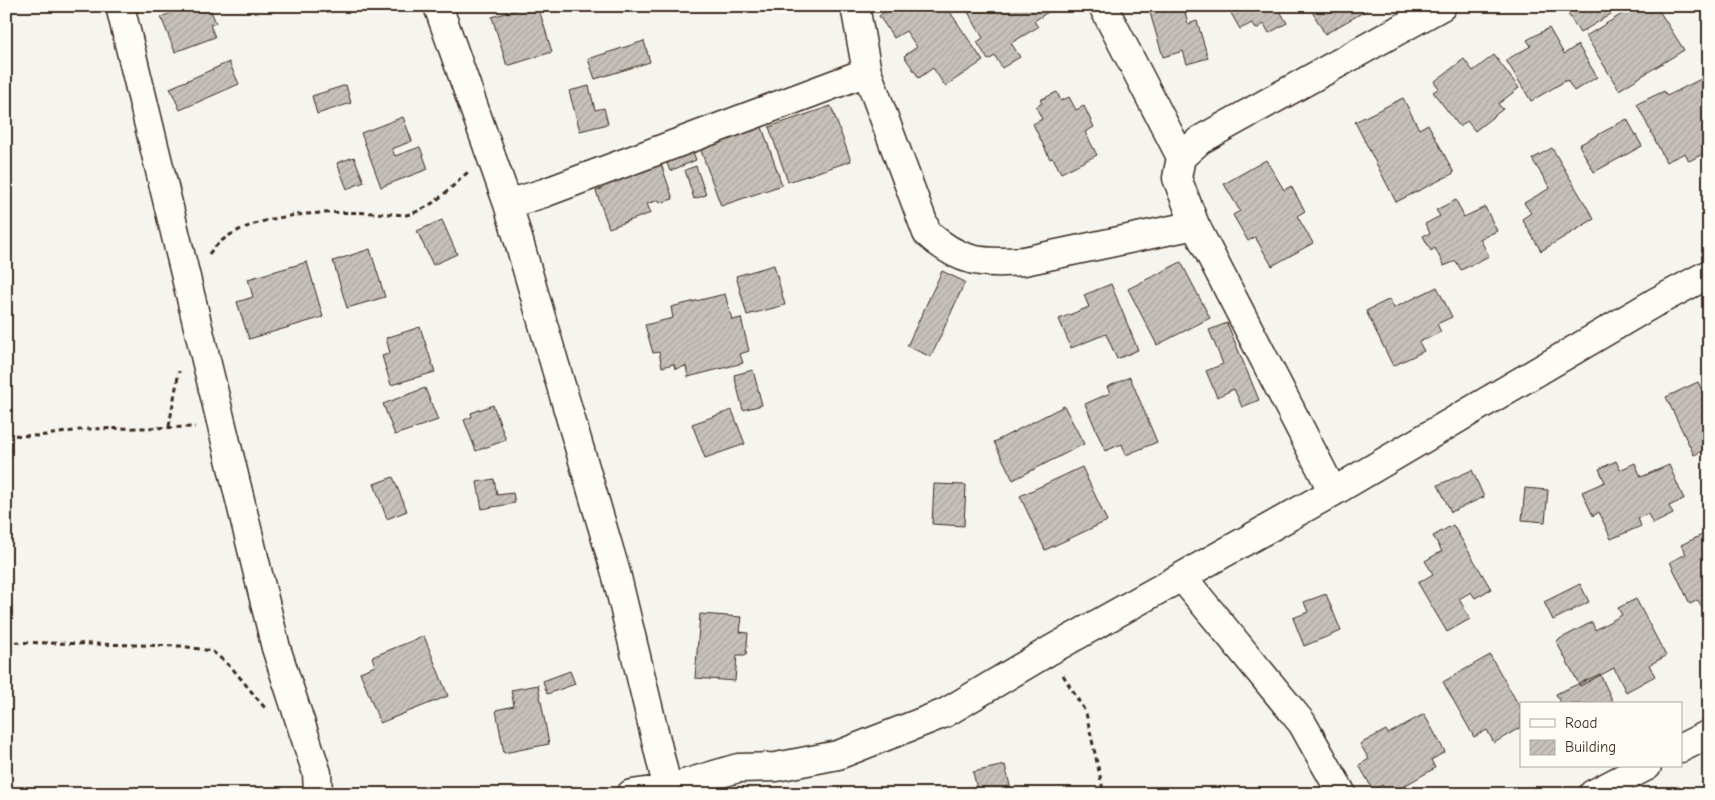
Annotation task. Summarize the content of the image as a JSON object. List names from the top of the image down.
{
  "legend": ["Road", "Building"]
}
